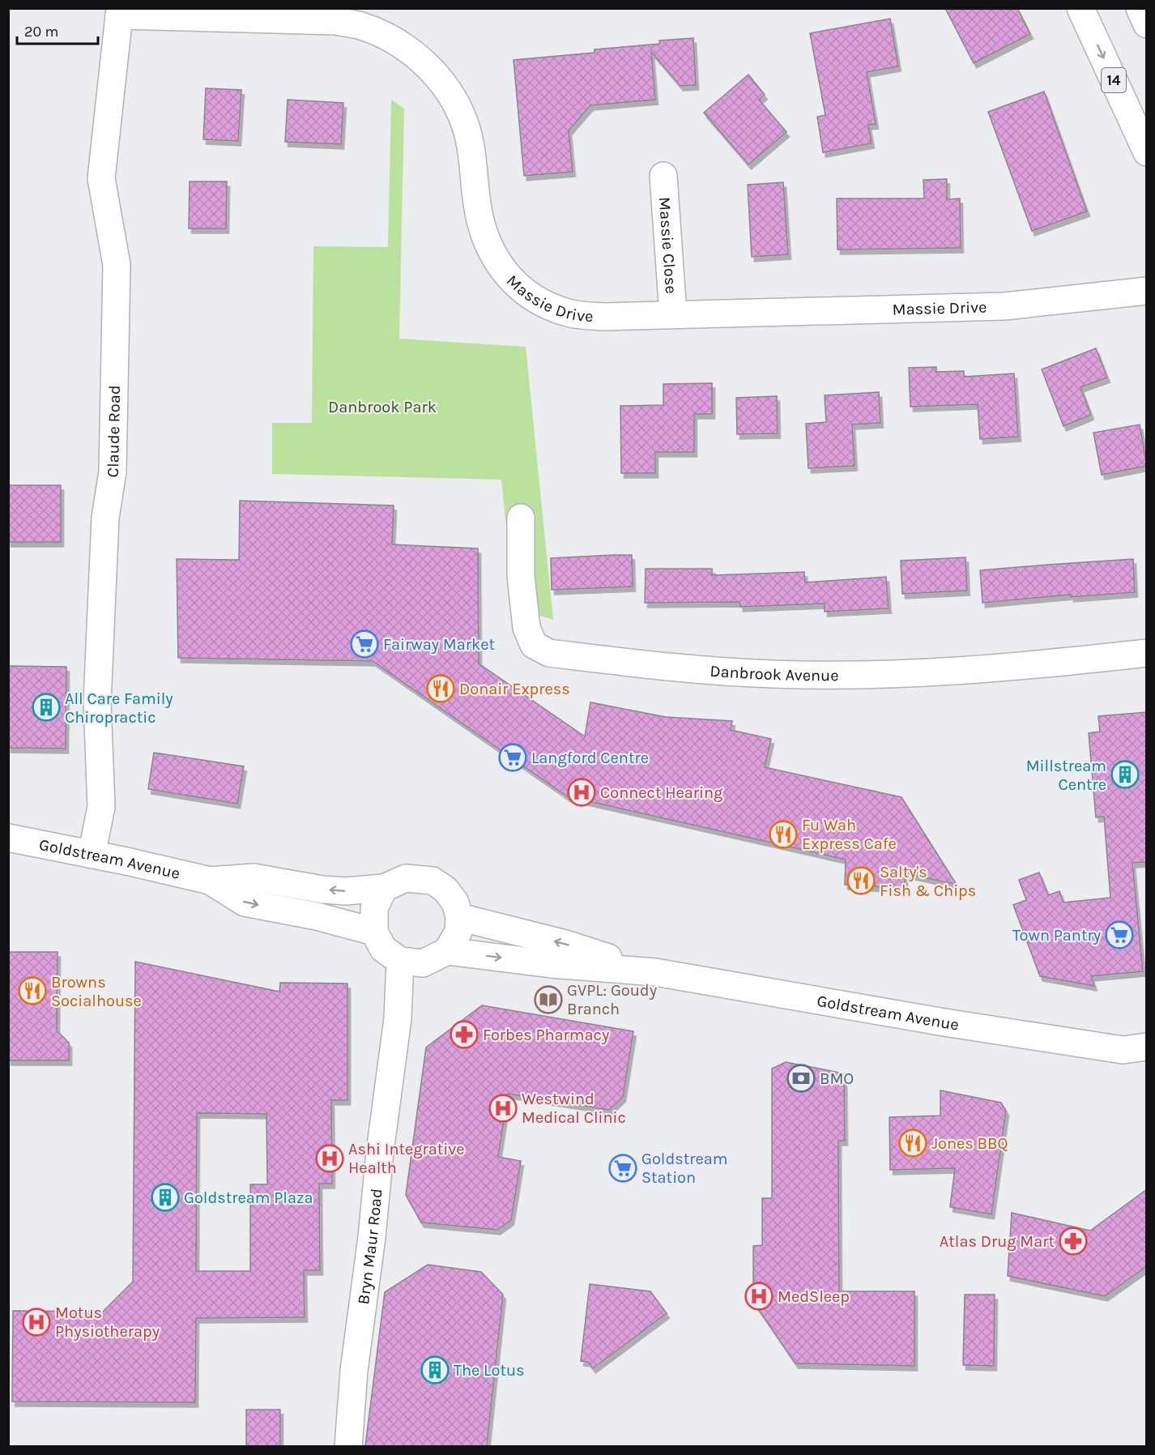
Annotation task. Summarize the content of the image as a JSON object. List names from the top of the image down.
{
  "streets": {
    "street": [
      "14",
      "Massie Close",
      "Massie Drive",
      "Claude Road",
      "Danbrook Avenue",
      "Goldstream Avenue",
      "Bryn Maur Road"
    ]
  },
  "crossings": [
    ["Massie Close", "Massie Drive"],
    ["Massie Drive", "Claude Road"],
    ["Claude Road", "Goldstream Avenue"],
    ["Goldstream Avenue", "Bryn Maur Road"]
  ],
  "parks": ["Danbrook Park"],
  "places": {
    "supermarket": [
      "Fairway Market",
      "Langford Centre",
      "Town Pantry",
      "Goldstream Station"
    ],
    "restaurant": [
      "Donair Express",
      "Fu Wah Express Cafe",
      "Salty's Fish & Chips",
      "Browns Socialhouse",
      "Jones BBQ"
    ],
    "building": [
      "All Care Family Chiropractic",
      "Millstream Centre",
      "Goldstream Plaza",
      "The Lotus"
    ],
    "hospital": [
      "Connect Hearing",
      "Westwind Medical Clinic",
      "Ashi Integrative Health",
      "MedSleep",
      "Motus Physiotherapy"
    ],
    "library": ["GVPL: Goudy Branch"],
    "pharmacy": ["Forbes Pharmacy", "Atlas Drug Mart"],
    "bank": ["BMO"]
  },
  "scale_bar": "20 m"
}
